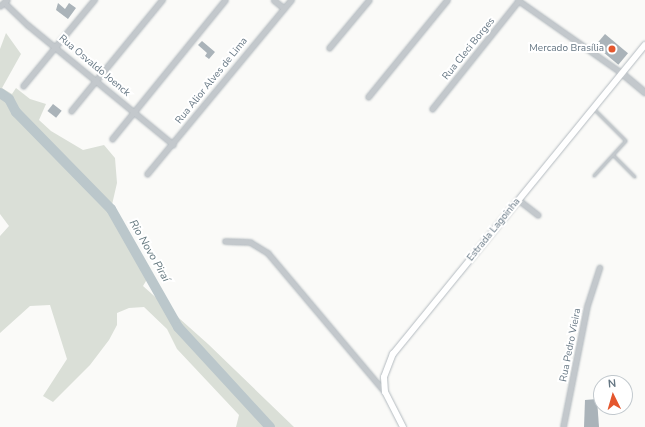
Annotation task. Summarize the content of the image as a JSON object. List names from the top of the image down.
{
  "streets": {
    "main road": ["Estrada Lagoinha"],
    "street": [
      "Rua Cleci Borges",
      "Rua Osvaldo Joenck",
      "Rua Alior Alves de Lima",
      "Rua Pedro Vieira"
    ]
  },
  "crossings": [
    ["Rua Osvaldo Joenck", "Rua Alior Alves de Lima"]
  ],
  "water": ["Rio Novo Piraí"],
  "places": ["Mercado Brasília"],
  "north": "top"
}
